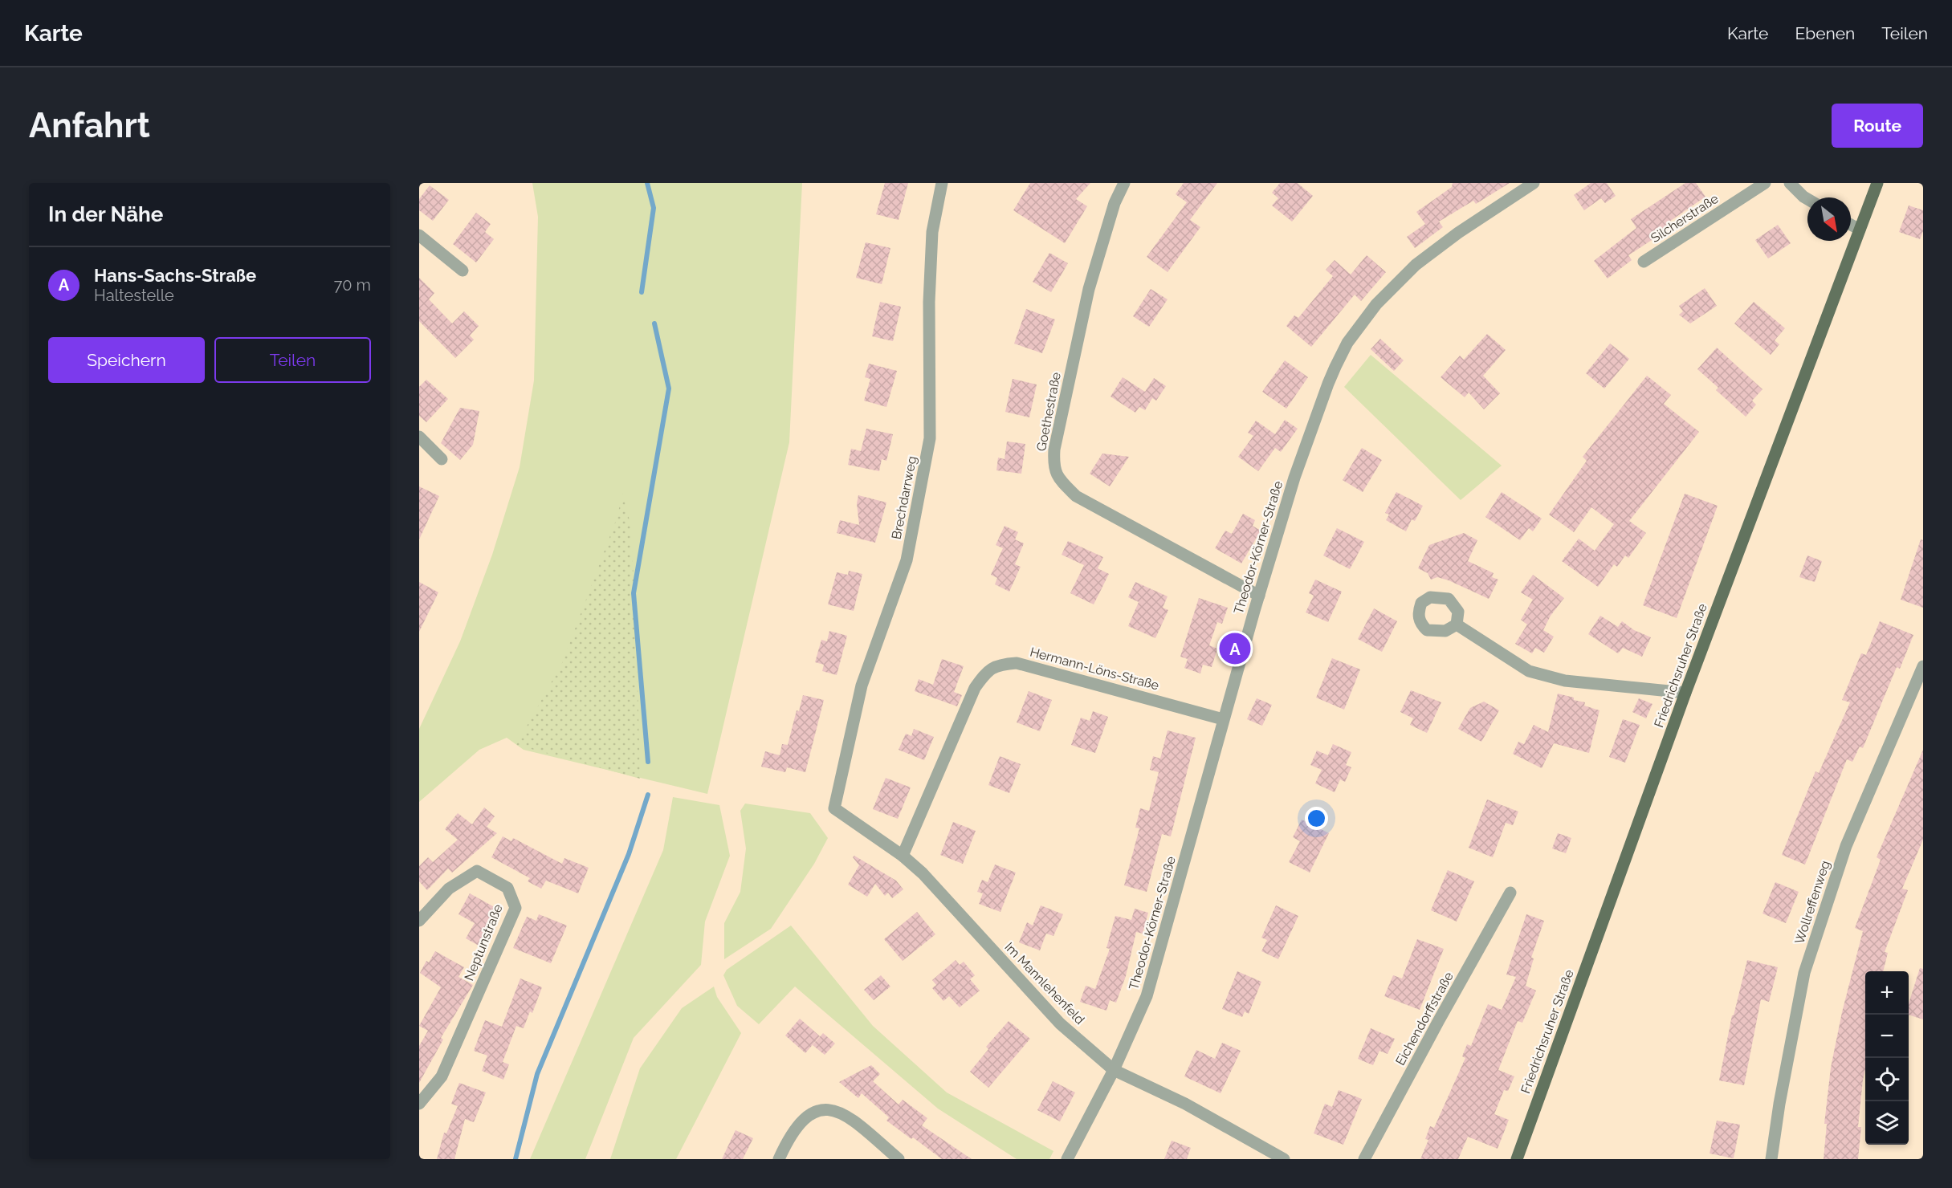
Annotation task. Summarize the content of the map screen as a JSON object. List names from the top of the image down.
{
  "streets": {
    "main road": ["Friedrichsruher Straße"],
    "street": [
      "Silcherstraße",
      "Goethestraße",
      "Brechdarrweg",
      "Theodor-Körner-Straße",
      "Hermann-Löns-Straße",
      "Wollreffenweg",
      "Neptunstraße",
      "Im Mannlehenfeld",
      "Eichendorffstraße"
    ]
  },
  "crossings": [
    ["Goethestraße", "Theodor-Körner-Straße"],
    ["Brechdarrweg", "Im Mannlehenfeld"],
    ["Theodor-Körner-Straße", "Hermann-Löns-Straße"],
    ["Theodor-Körner-Straße", "Im Mannlehenfeld"],
    ["Hermann-Löns-Straße", "Im Mannlehenfeld"]
  ],
  "north": "bottom right",
  "page": {
    "header": "Karte",
    "nav": ["Karte", "Ebenen", "Teilen"],
    "buttons": [
      "Route",
      ["Speichern", "Teilen"]
    ],
    "title": "Anfahrt",
    "heading": "In der Nähe",
    "list": [
      {
        "mark": "A",
        "name": "Hans-Sachs-Straße",
        "note": "Haltestelle",
        "value": "70 m"
      }
    ],
    "pins": "A",
    "map_buttons": ["+", "−"]
  }
}
